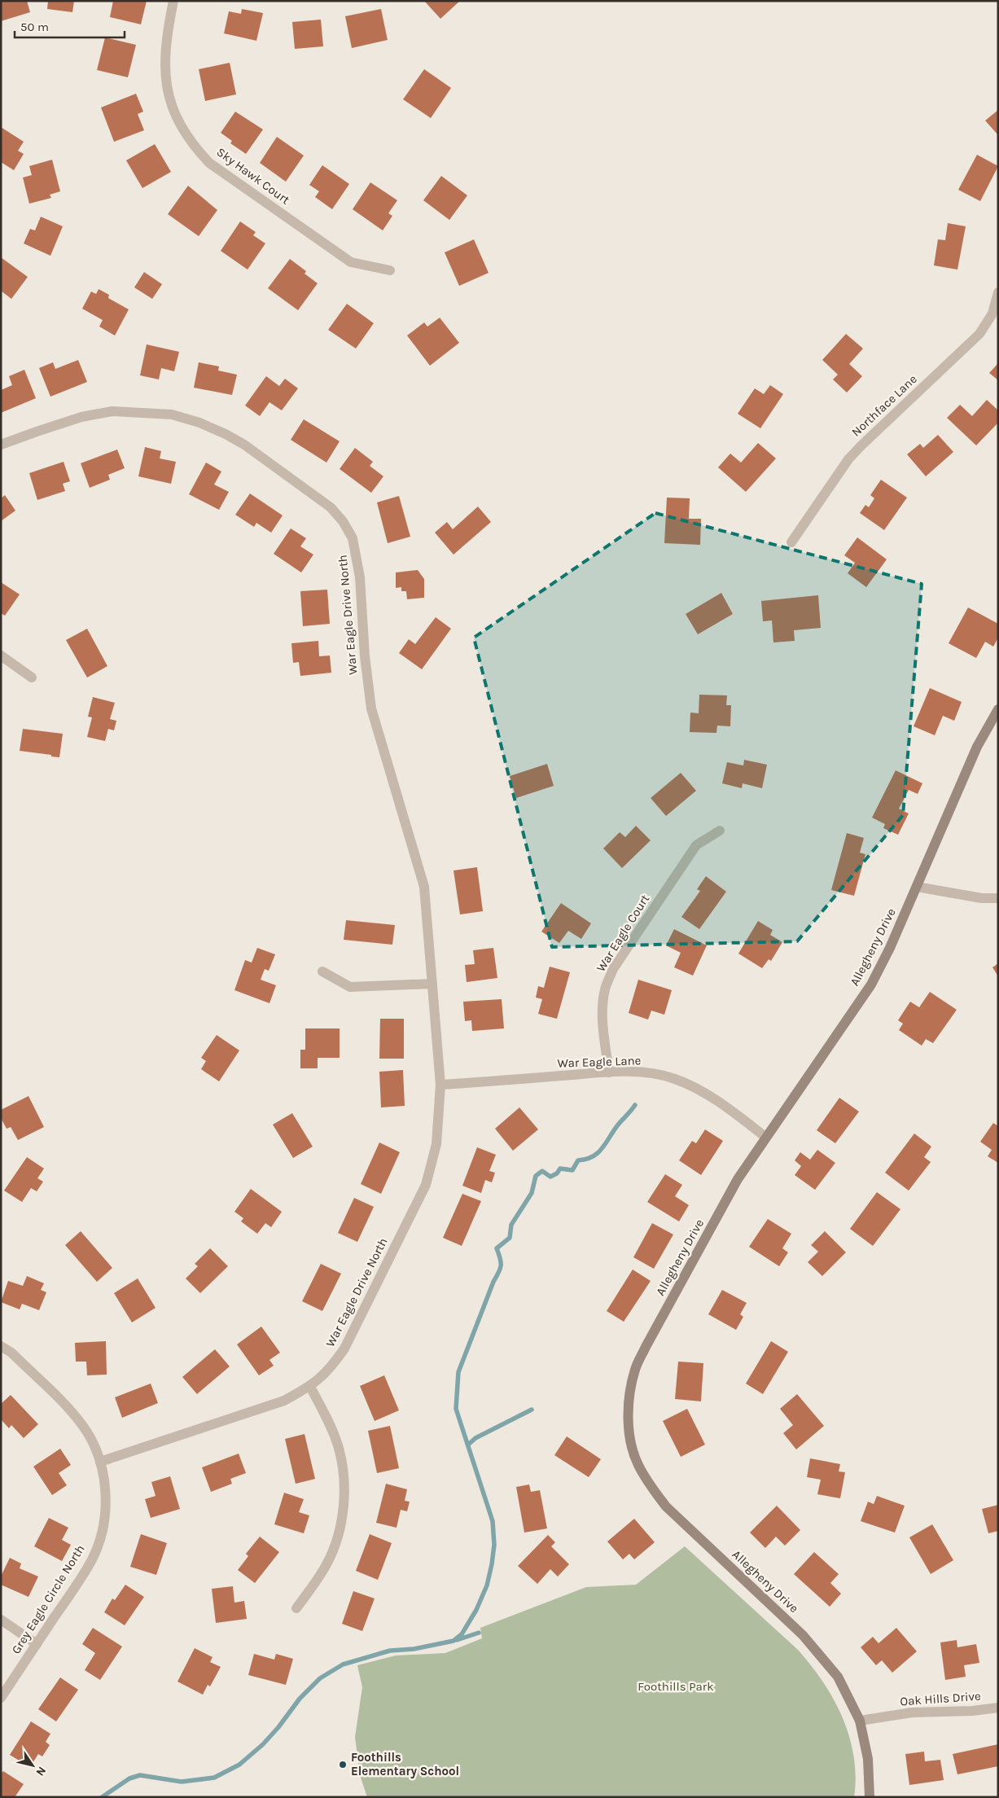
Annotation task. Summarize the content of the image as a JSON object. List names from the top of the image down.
{
  "streets": {
    "street": [
      "Sky Hawk Court",
      "Northface Lane",
      "War Eagle Drive North",
      "War Eagle Court",
      "Allegheny Drive",
      "War Eagle Lane",
      "Grey Eagle Circle North",
      "Oak Hills Drive"
    ]
  },
  "crossings": [
    ["War Eagle Drive North", "War Eagle Lane"],
    ["War Eagle Drive North", "Grey Eagle Circle North"],
    ["War Eagle Court", "War Eagle Lane"],
    ["Allegheny Drive", "War Eagle Lane"],
    ["Allegheny Drive", "Oak Hills Drive"]
  ],
  "parks": ["Foothills Park"],
  "places": ["Foothills Elementary School"],
  "scale_bar": "50 m",
  "north": "bottom right"
}
